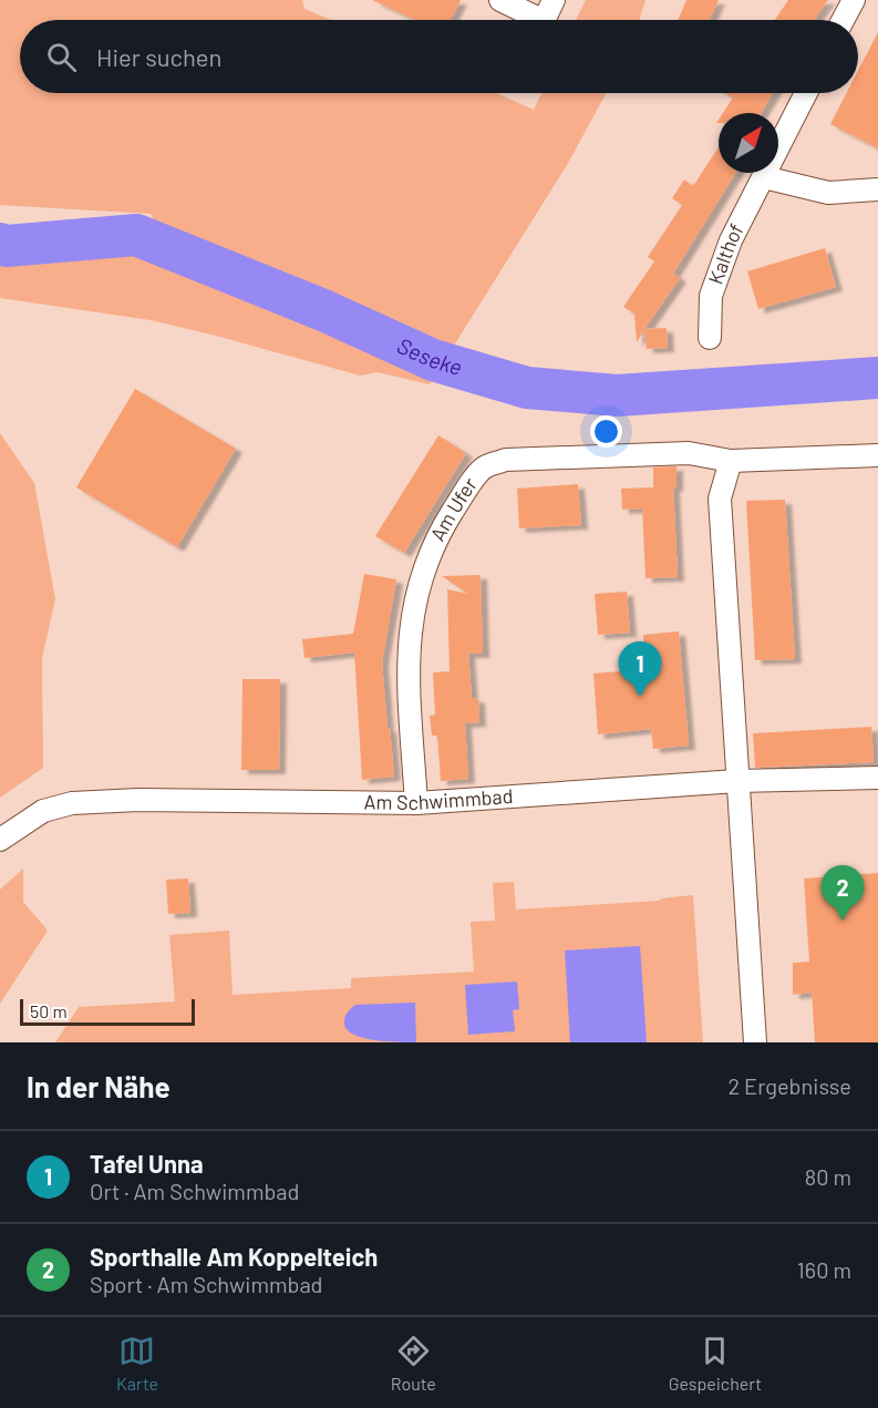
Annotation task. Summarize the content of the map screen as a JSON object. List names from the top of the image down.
{
  "streets": {
    "street": ["Kalthof", "Am Ufer", "Am Schwimmbad"]
  },
  "crossings": [
    ["Am Ufer", "Am Schwimmbad"]
  ],
  "water": ["Seseke"],
  "scale_bar": "50 m",
  "north": "top right",
  "page": {
    "search": "Hier suchen",
    "pins": ["1", "2"],
    "scale": "50 m",
    "heading": ["In der Nähe", "2 Ergebnisse"],
    "list": [
      {
        "mark": "1",
        "name": "Tafel Unna",
        "note": "Ort · Am Schwimmbad",
        "value": "80 m"
      },
      {
        "mark": "2",
        "name": "Sporthalle Am Koppelteich",
        "note": "Sport · Am Schwimmbad",
        "value": "160 m"
      }
    ],
    "nav": ["Karte", "Route", "Gespeichert"]
  }
}
